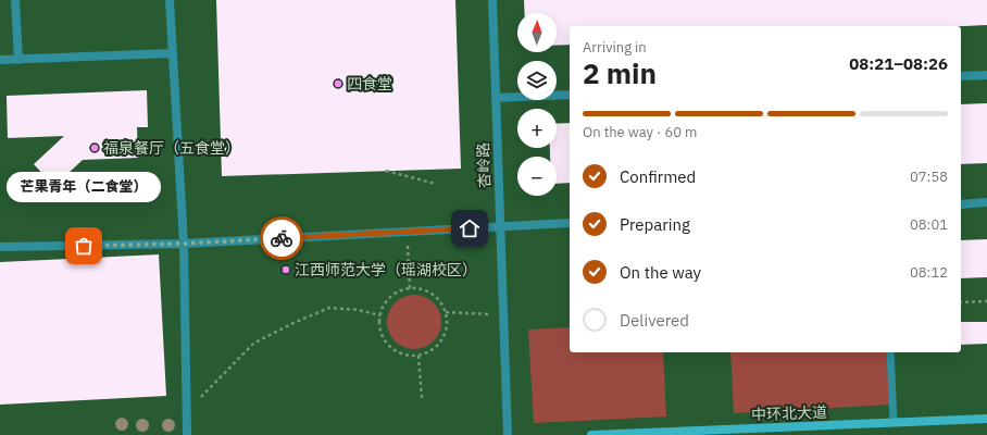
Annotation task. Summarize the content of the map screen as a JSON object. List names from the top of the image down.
{
  "streets": {
    "street": ["杏岭路", "中环北大道"]
  },
  "places": [
    "四食堂",
    "福泉餐厅（五食堂）",
    "芒果青年（二食堂）",
    "江西师范大学（瑶湖校区）"
  ],
  "north": "top",
  "page": {
    "map_buttons": ["+", "−"],
    "heading": ["2 min", "Arriving in", "08:21–08:26"],
    "bar": "On the way · 60 m",
    "list": [
      ["Confirmed", "07:58"],
      ["Preparing", "08:01"],
      ["On the way", "08:12"],
      "Delivered"
    ],
    "bubble": "芒果青年（二食堂）"
  }
}
